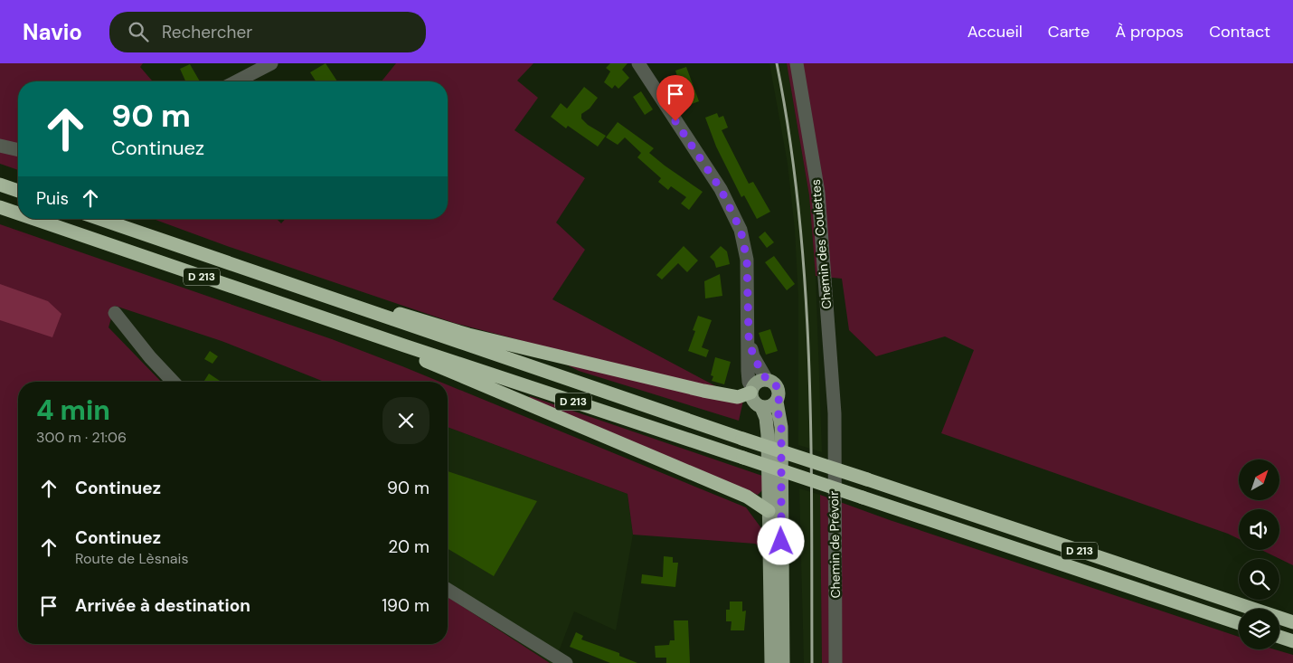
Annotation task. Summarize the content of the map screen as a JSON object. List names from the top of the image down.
{
  "streets": {
    "highway": ["D 213"],
    "street": ["Chemin des Coulettes", "Chemin de Prévoir"]
  },
  "crossings": [
    ["Chemin des Coulettes", "Chemin de Prévoir"]
  ],
  "north": "top right",
  "page": {
    "header": "Navio",
    "search": "Rechercher",
    "nav": [
      "Accueil",
      "Carte",
      "À propos",
      "Contact"
    ],
    "turn": ["90 m", "Continuez"],
    "then": "Puis",
    "heading": ["4 min", "300 m · 21:06"],
    "list": [
      {
        "name": "Continuez",
        "value": "90 m"
      },
      {
        "name": "Continuez",
        "note": "Route de Lèsnais",
        "value": "20 m"
      },
      {
        "name": "Arrivée à destination",
        "value": "190 m"
      }
    ]
  }
}
